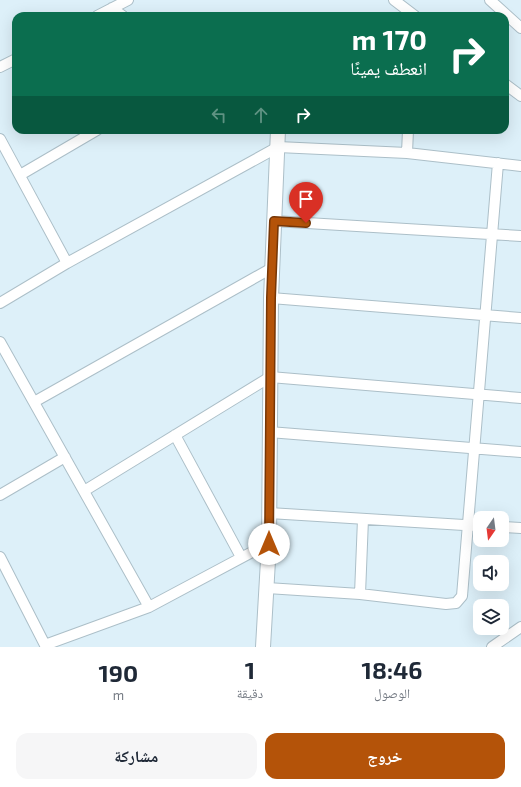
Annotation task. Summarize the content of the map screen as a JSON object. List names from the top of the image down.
{
  "north": "bottom",
  "page": {
    "turn": ["170 m", "انعطف يمينًا"],
    "eta": [
      "18:46",
      "الوصول",
      "1",
      "دقيقة",
      "190",
      "m"
    ],
    "buttons": ["خروج", "مشاركة"]
  }
}
